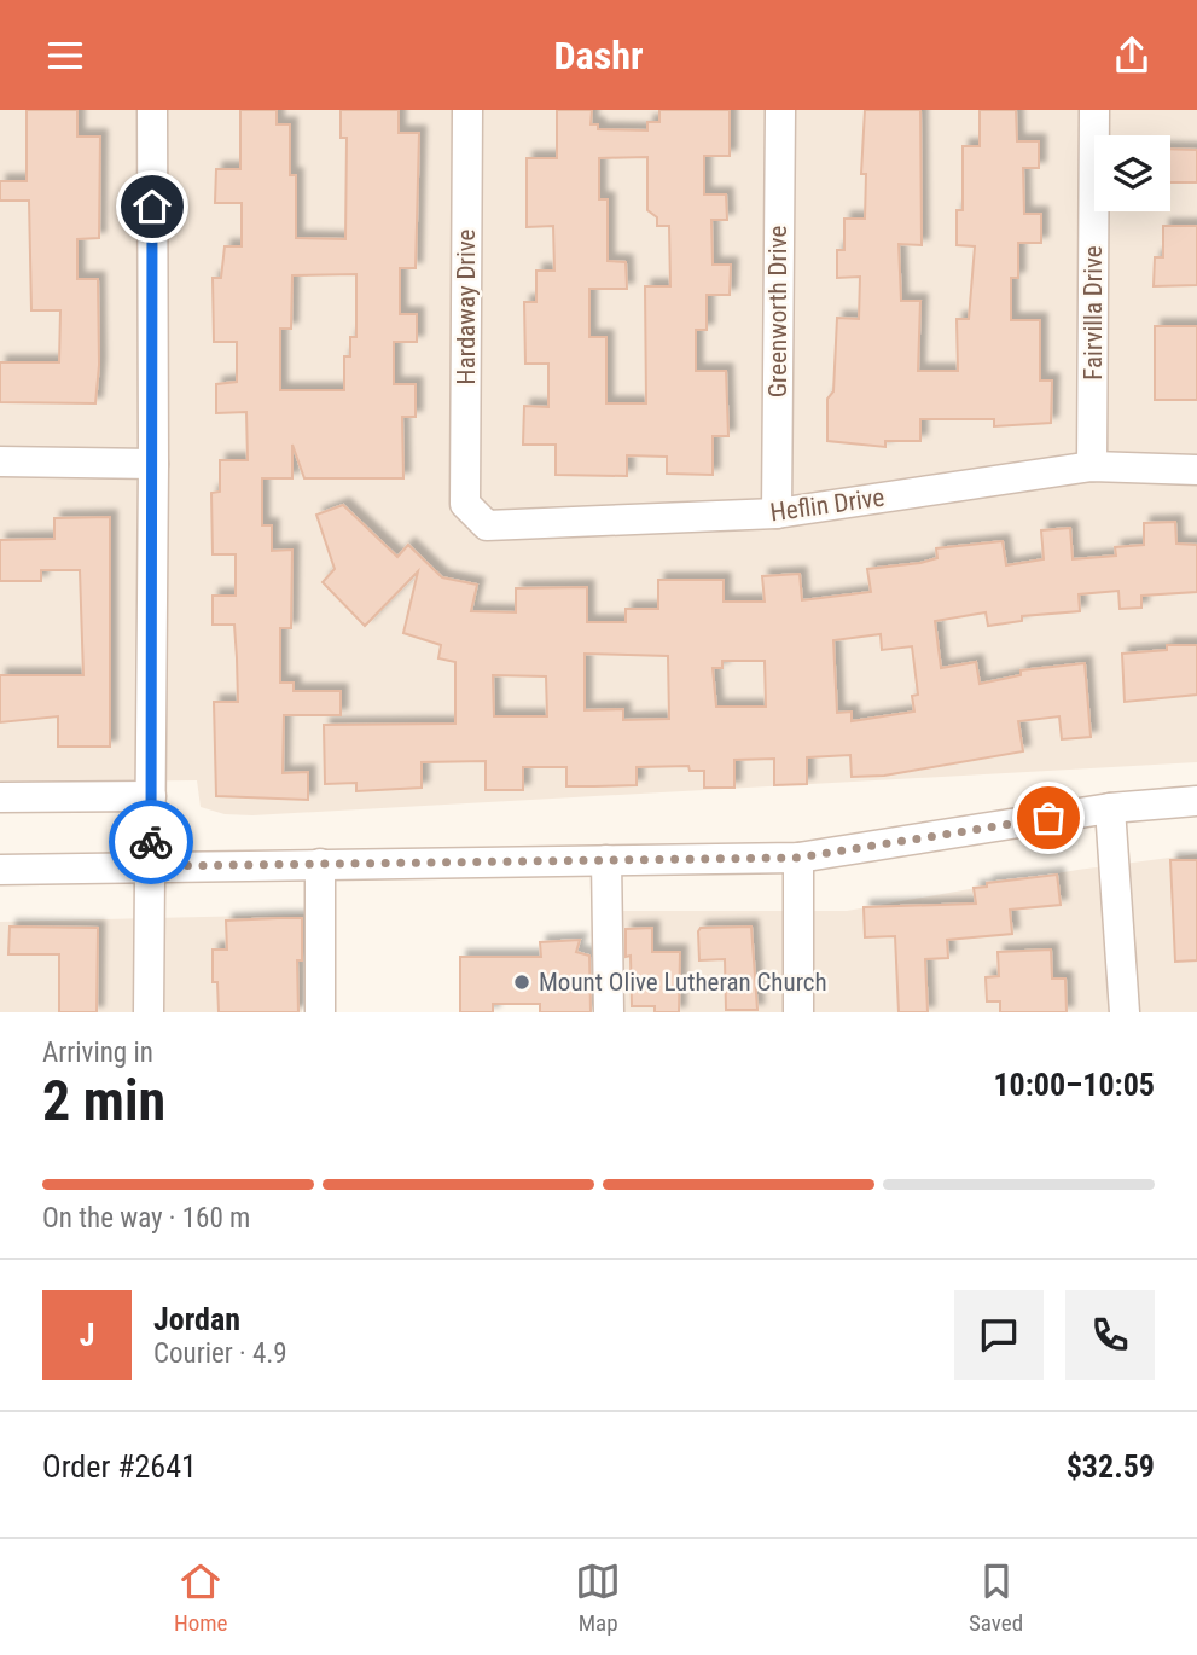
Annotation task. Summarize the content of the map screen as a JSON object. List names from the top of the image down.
{
  "streets": {
    "street": [
      "Hardaway Drive",
      "Greenworth Drive",
      "Fairvilla Drive",
      "Heflin Drive"
    ]
  },
  "crossings": [
    ["Hardaway Drive", "Heflin Drive"],
    ["Greenworth Drive", "Heflin Drive"],
    ["Fairvilla Drive", "Heflin Drive"]
  ],
  "places": ["Mount Olive Lutheran Church"],
  "page": {
    "header": "Dashr",
    "heading": ["2 min", "Arriving in", "10:00–10:05"],
    "panel": [
      "Jordan",
      "Courier · 4.9",
      "Order #2641",
      "$32.59"
    ],
    "bar": "On the way · 160 m",
    "round": "J",
    "tabs": ["Home", "Map", "Saved"]
  }
}
